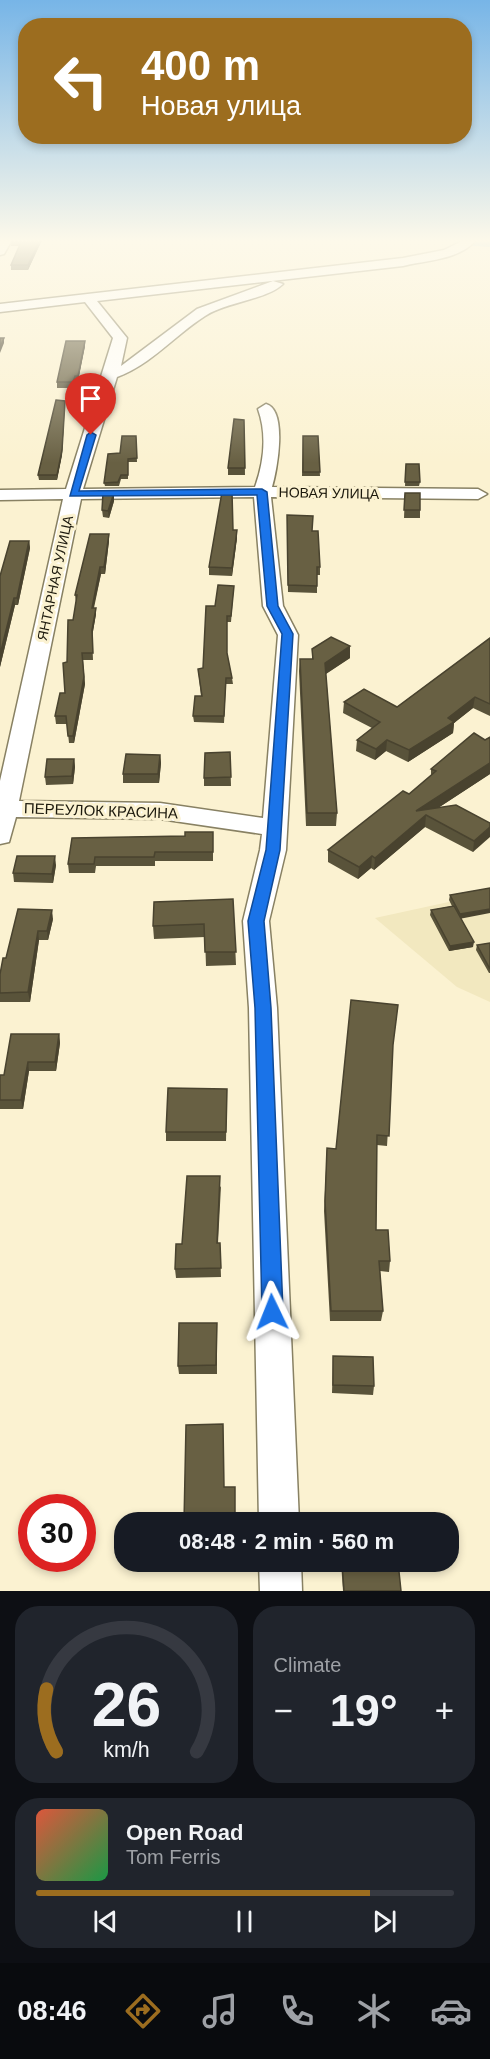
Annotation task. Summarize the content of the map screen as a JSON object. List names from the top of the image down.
{
  "streets": {
    "street": ["НОВАЯ УЛИЦА", "ЯНТАРНАЯ УЛИЦА", "ПЕРЕУЛОК КРАСИНА"]
  },
  "crossings": [
    ["НОВАЯ УЛИЦА", "ЯНТАРНАЯ УЛИЦА"],
    ["ЯНТАРНАЯ УЛИЦА", "ПЕРЕУЛОК КРАСИНА"]
  ],
  "page": {
    "turn": ["400 m", "Новая улица"],
    "limit": "30",
    "trip": "08:48 · 2 min · 560 m",
    "tile": "Climate",
    "heat": ["−", "19°", "+"],
    "song": ["Open Road", "Tom Ferris"],
    "tabs": "08:46",
    "gauge": ["26", "km/h"]
  }
}
